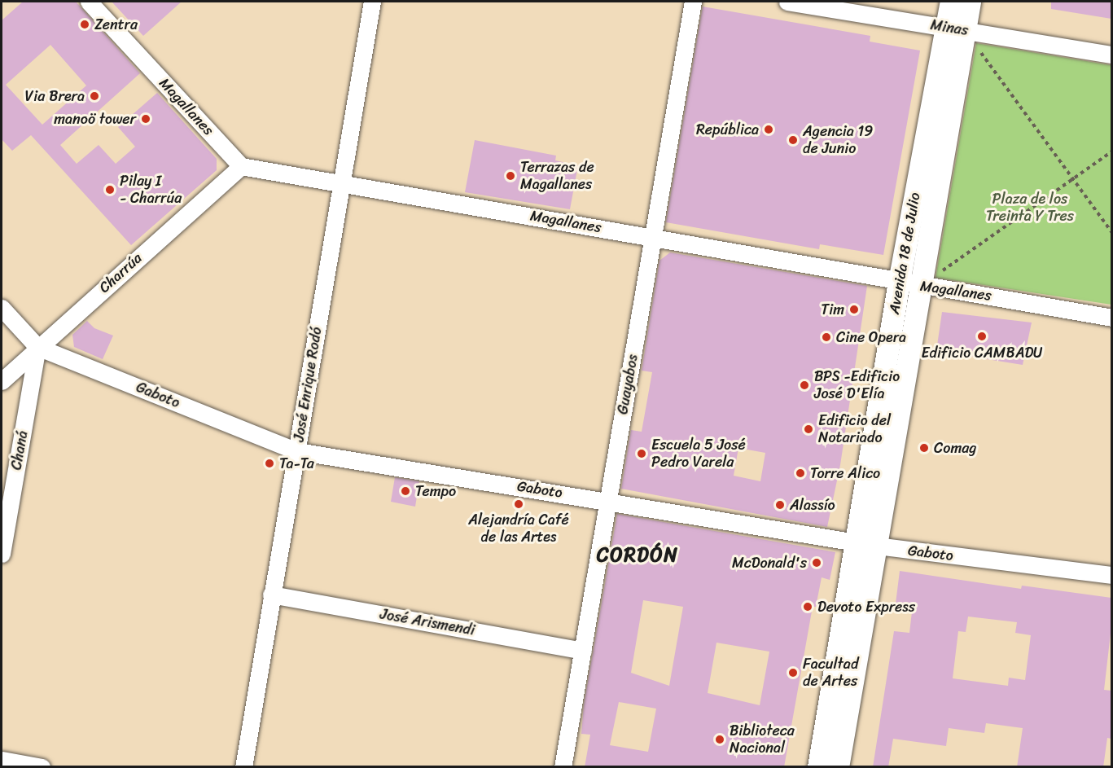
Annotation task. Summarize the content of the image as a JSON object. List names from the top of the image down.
{
  "streets": {
    "main road": ["Avenida 18 de Julio"],
    "street": [
      "Minas",
      "Magallanes",
      "Charrúa",
      "José Enrique Rodó",
      "Guayabos",
      "Gaboto",
      "Chaná",
      "José Arismendi"
    ]
  },
  "crossings": [
    ["Minas", "Avenida 18 de Julio"],
    ["Magallanes", "Avenida 18 de Julio"],
    ["Magallanes", "Charrúa"],
    ["Magallanes", "José Enrique Rodó"],
    ["Magallanes", "Guayabos"],
    ["Avenida 18 de Julio", "Gaboto"],
    ["Charrúa", "Gaboto"],
    ["Charrúa", "Chaná"],
    ["José Enrique Rodó", "Gaboto"],
    ["José Enrique Rodó", "José Arismendi"],
    ["Guayabos", "Gaboto"],
    ["Guayabos", "José Arismendi"],
    ["Gaboto", "Chaná"]
  ],
  "districts": ["CORDÓN"],
  "parks": ["Plaza de los Treinta Y Tres"],
  "places": [
    "Zentra",
    "Via Brera",
    "manoö tower",
    "República",
    "Agencia 19 de Junio",
    "Terrazas de Magallanes",
    "Pilay I - Charrúa",
    "Tim",
    "Edificio CAMBADU",
    "Cine Opera",
    "BPS -Edificio José D'Elía",
    "Edificio del Notariado",
    "Comag",
    "Escuela 5 José Pedro Varela",
    "Ta-Ta",
    "Torre Alico",
    "Tempo",
    "Alejandría Café de las Artes",
    "Alassío",
    "McDonald's",
    "Devoto Express",
    "Facultad de Artes",
    "Biblioteca Nacional"
  ]
}
